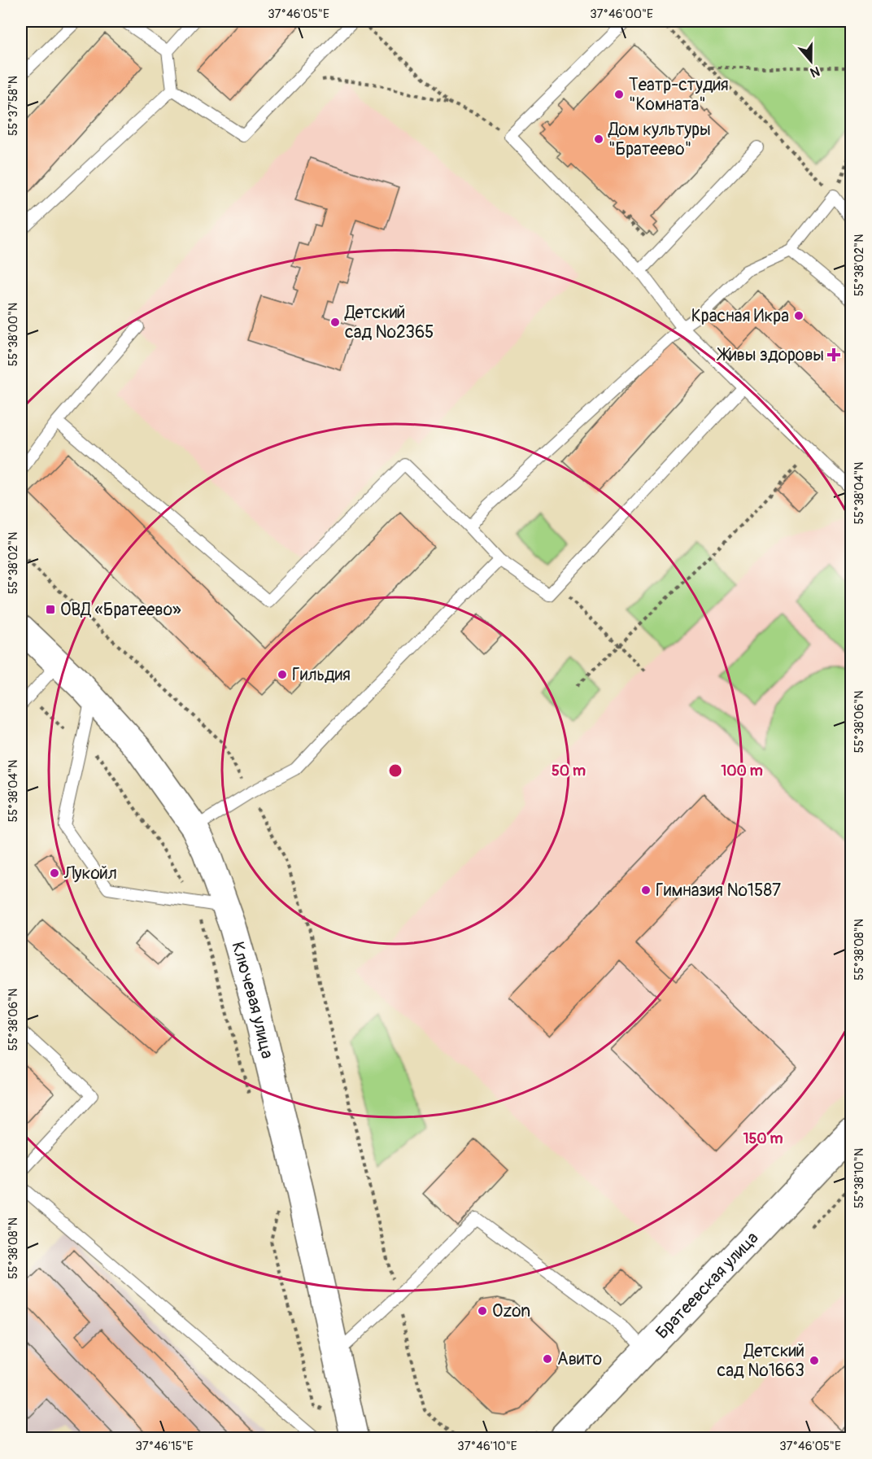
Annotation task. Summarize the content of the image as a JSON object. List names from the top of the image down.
{
  "streets": {
    "street": ["Ключевая улица", "Братеевская улица"]
  },
  "places": {
    "other": [
      "Театр-студия \"Комната\"",
      "Дом культуры \"Братеево\"",
      "Красная Икра",
      "Детский сад №2365",
      "Гильдия",
      "Лукойл",
      "Гимназия №1587",
      "Ozon",
      "Авито",
      "Детский сад №1663"
    ],
    "health": ["Живы здоровы"],
    "transit": ["ОВД «Братеево»"]
  },
  "north": "bottom",
  "coordinates": [
    "37°46'05\"E",
    "37°46'00\"E",
    "55°37'58\"N",
    "55°38'02\"N",
    "55°38'00\"N",
    "55°38'04\"N",
    "55°38'06\"N",
    "55°38'08\"N",
    "55°38'10\"N",
    "37°46'15\"E",
    "37°46'10\"E"
  ],
  "rings": ["50 m", "100 m", "150 m"]
}
